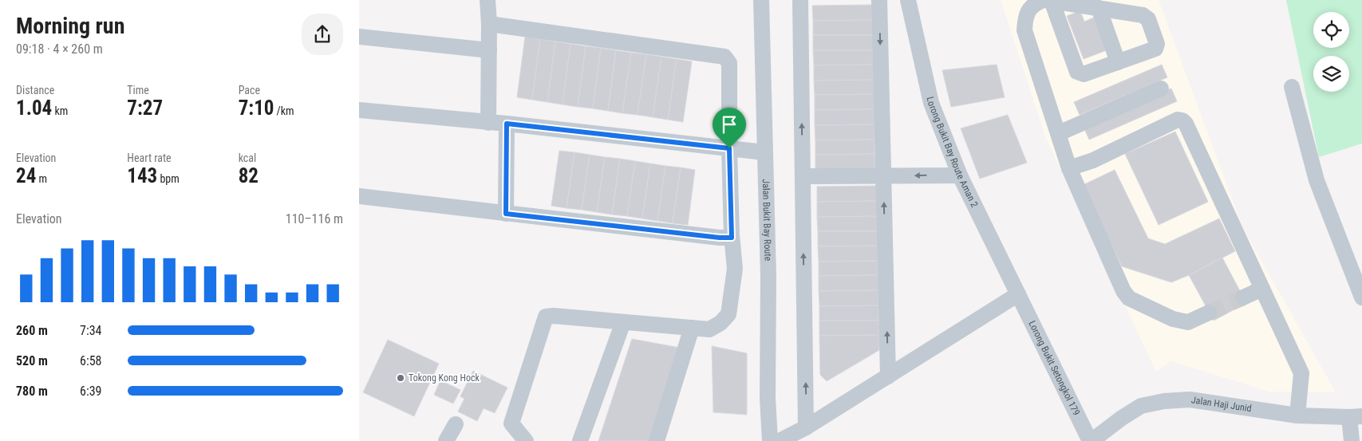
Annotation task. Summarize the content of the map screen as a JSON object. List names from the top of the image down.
{
  "streets": {
    "street": [
      "Lorong Bukit Bay Route Aman 2",
      "Jalan Bukit Bay Route",
      "Lorong Bukit Setongkol 179",
      "Jalan Haji Junid"
    ]
  },
  "crossings": [
    ["Lorong Bukit Bay Route Aman 2", "Lorong Bukit Setongkol 179"],
    ["Lorong Bukit Setongkol 179", "Jalan Haji Junid"]
  ],
  "places": ["Tokong Kong Hock"],
  "page": {
    "heading": ["Morning run", "09:18 · 4 × 260 m"],
    "stats": [
      ["Distance", "1.04 km"],
      ["Time", "7:27"],
      ["Pace", "7:10 /km"],
      ["Elevation", "24 m"],
      ["Heart rate", "143 bpm"],
      ["kcal", "82"]
    ],
    "chart": ["Elevation", "110–116 m"],
    "list": [
      {
        "name": "260 m",
        "note": "7:34"
      },
      {
        "name": "520 m",
        "note": "6:58"
      },
      {
        "name": "780 m",
        "note": "6:39"
      }
    ]
  }
}
